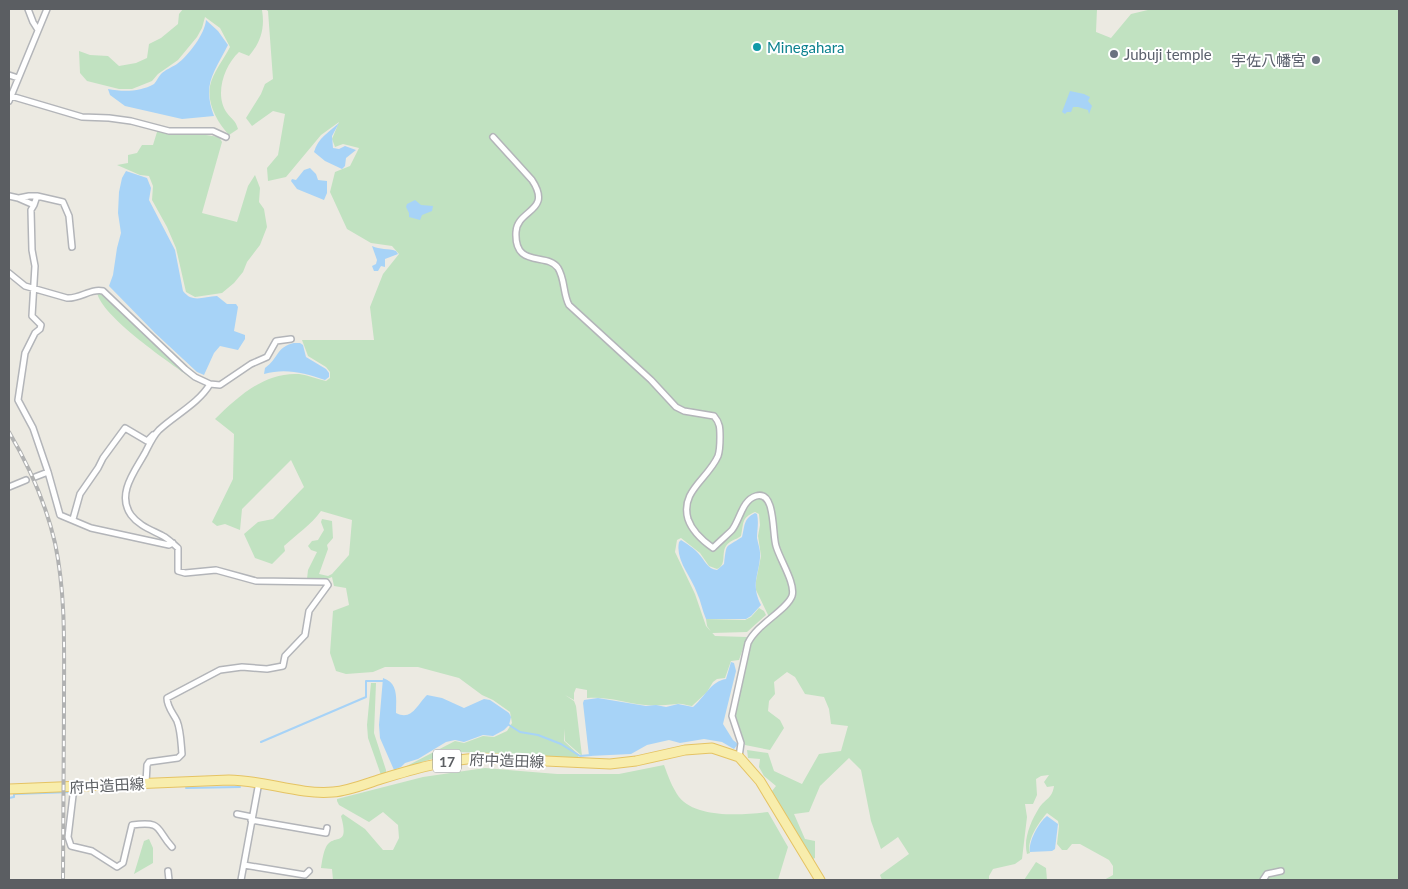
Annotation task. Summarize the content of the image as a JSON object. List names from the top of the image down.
{
  "streets": {
    "main road": ["府中造田線", "17"]
  },
  "places": ["Minegahara", "Jubuji temple", "宇佐八幡宮"]
}
